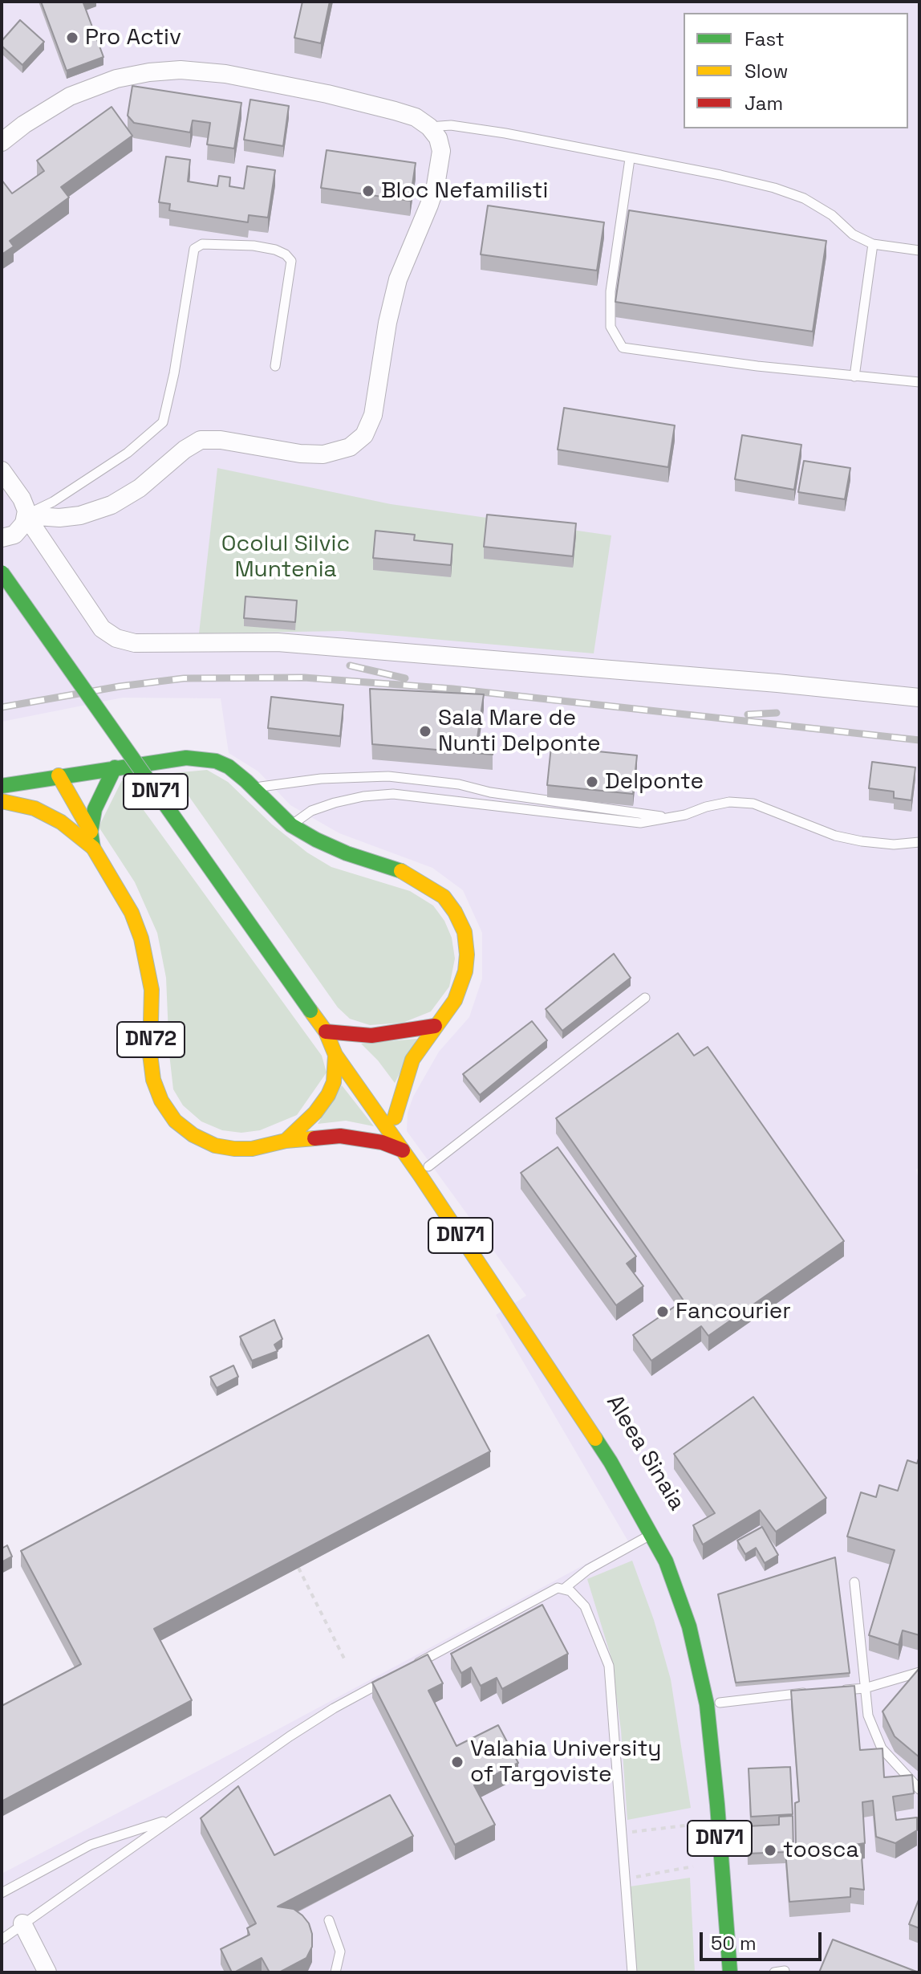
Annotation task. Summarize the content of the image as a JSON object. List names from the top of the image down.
{
  "streets": {
    "main road": ["DN71", "DN72", "Aleea Sinaia"]
  },
  "crossings": [
    ["DN72", "Aleea Sinaia"]
  ],
  "parks": ["Ocolul Silvic Muntenia"],
  "places": [
    "Pro Activ",
    "Bloc Nefamilisti",
    "Sala Mare de Nunti Delponte",
    "Delponte",
    "Fancourier",
    "Valahia University of Targoviste",
    "toosca"
  ],
  "legend": ["Fast", "Slow", "Jam"],
  "scale_bar": "50 m"
}
